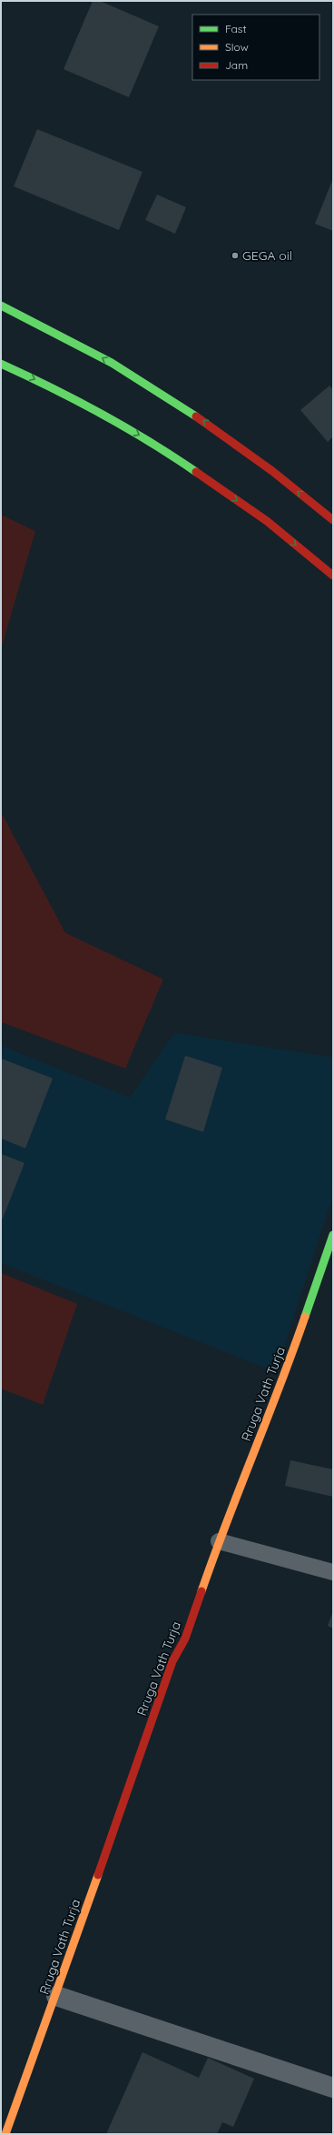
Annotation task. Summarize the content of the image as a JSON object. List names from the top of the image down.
{
  "streets": {
    "street": ["Rruga Vath Turja"]
  },
  "places": ["GEGA oil"],
  "legend": ["Fast", "Slow", "Jam"]
}
